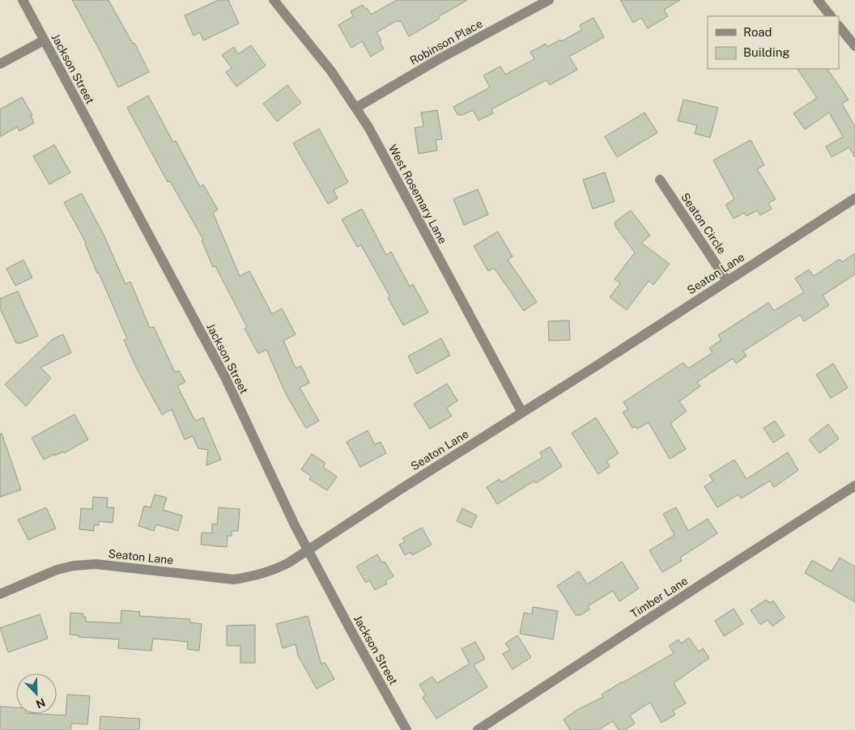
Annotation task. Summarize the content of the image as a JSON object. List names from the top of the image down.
{
  "streets": {
    "street": [
      "Robinson Place",
      "Jackson Street",
      "West Rosemary Lane",
      "Seaton Circle",
      "Seaton Lane",
      "Timber Lane"
    ]
  },
  "crossings": [
    ["Robinson Place", "West Rosemary Lane"],
    ["Jackson Street", "Seaton Lane"],
    ["West Rosemary Lane", "Seaton Lane"],
    ["Seaton Circle", "Seaton Lane"]
  ],
  "legend": ["Road", "Building"],
  "north": "bottom right"
}
